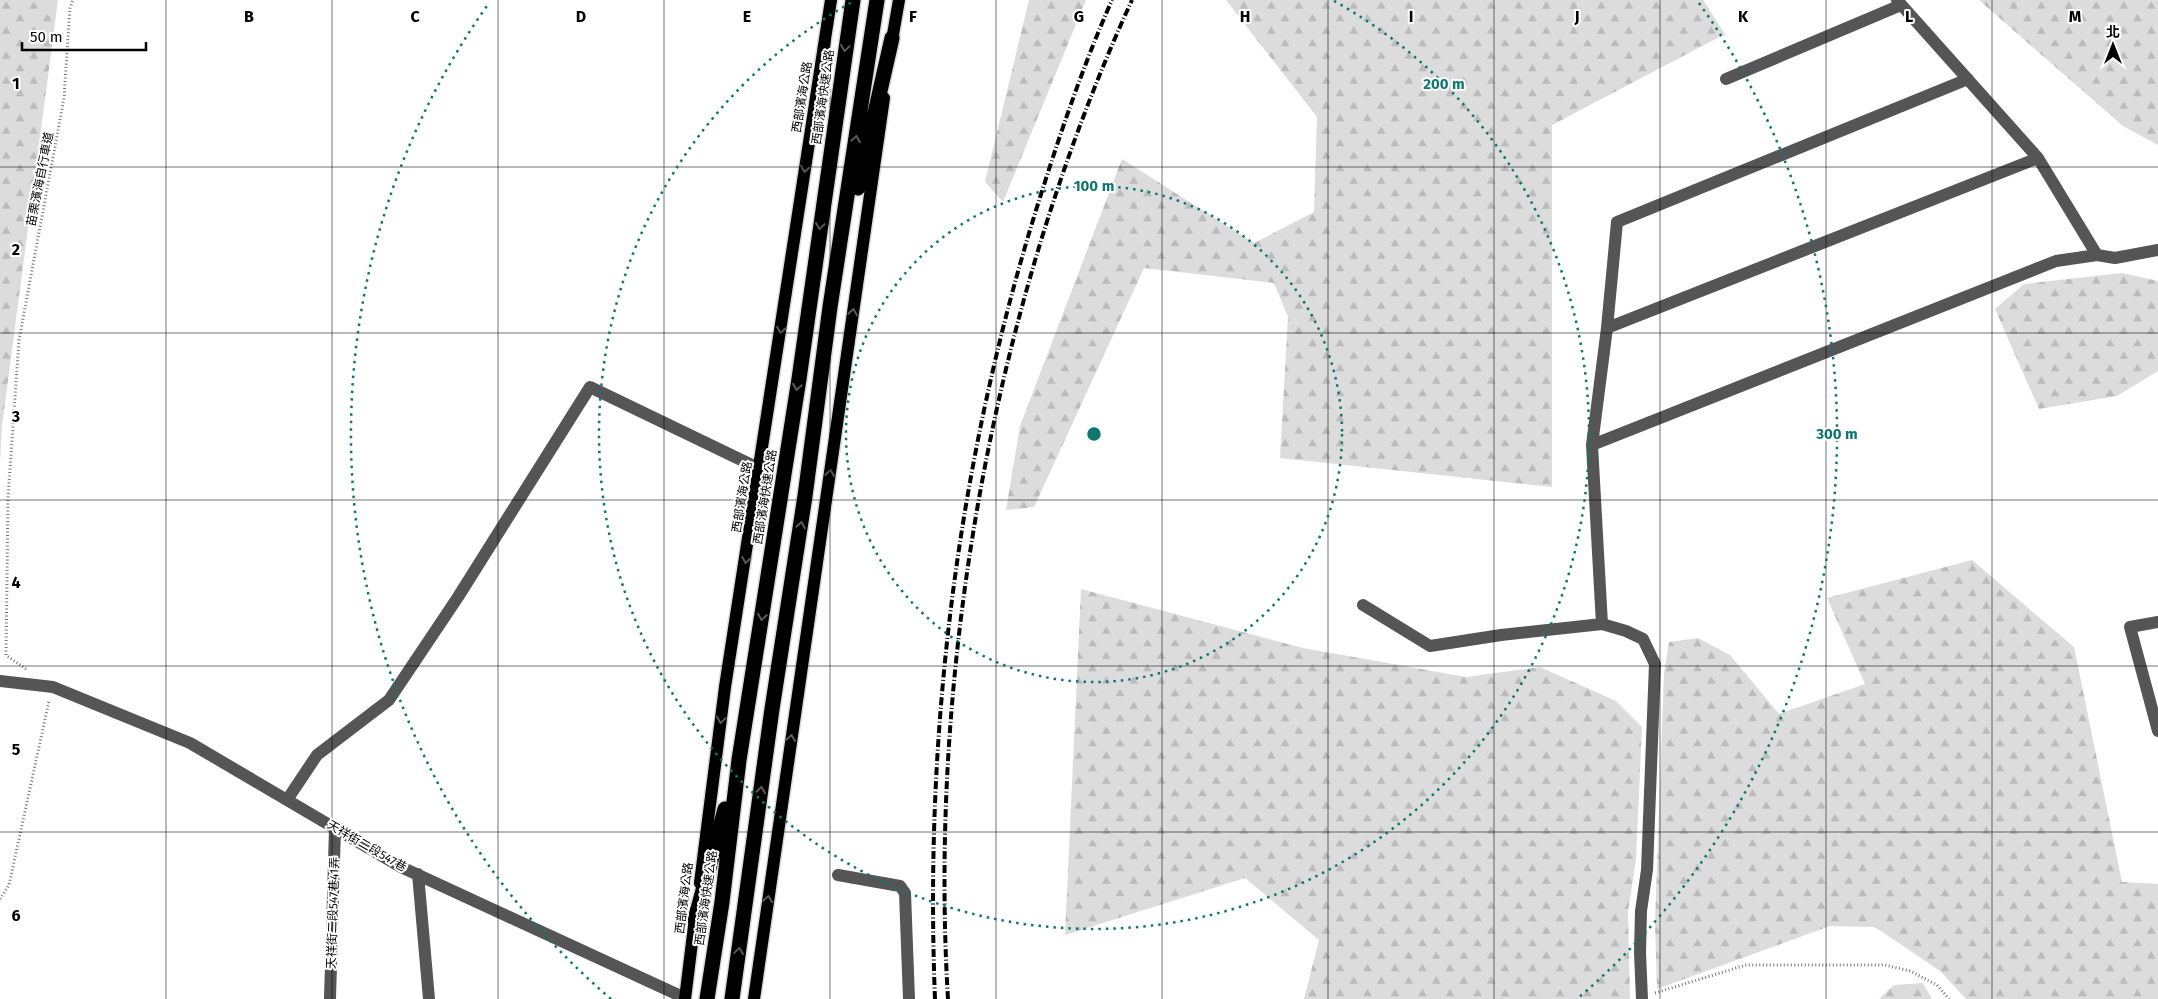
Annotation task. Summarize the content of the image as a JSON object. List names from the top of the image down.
{
  "streets": {
    "highway": ["西部濱海快速公路"],
    "main road": ["西部濱海公路"],
    "street": ["天祥街二段547巷", "天祥街二段547巷41弄"],
    "path": ["苗栗濱海自行車道"]
  },
  "crossings": [
    ["西部濱海公路", "天祥街二段547巷"],
    ["天祥街二段547巷", "天祥街二段547巷41弄"]
  ],
  "scale_bar": "50 m",
  "north": "top",
  "grid": {
    "columns": [
      "B",
      "C",
      "D",
      "E",
      "F",
      "G",
      "H",
      "I",
      "J",
      "K",
      "L",
      "M"
    ],
    "rows": [
      "1",
      "2",
      "3",
      "4",
      "5",
      "6"
    ]
  },
  "rings": ["200 m", "100 m", "300 m"]
}
